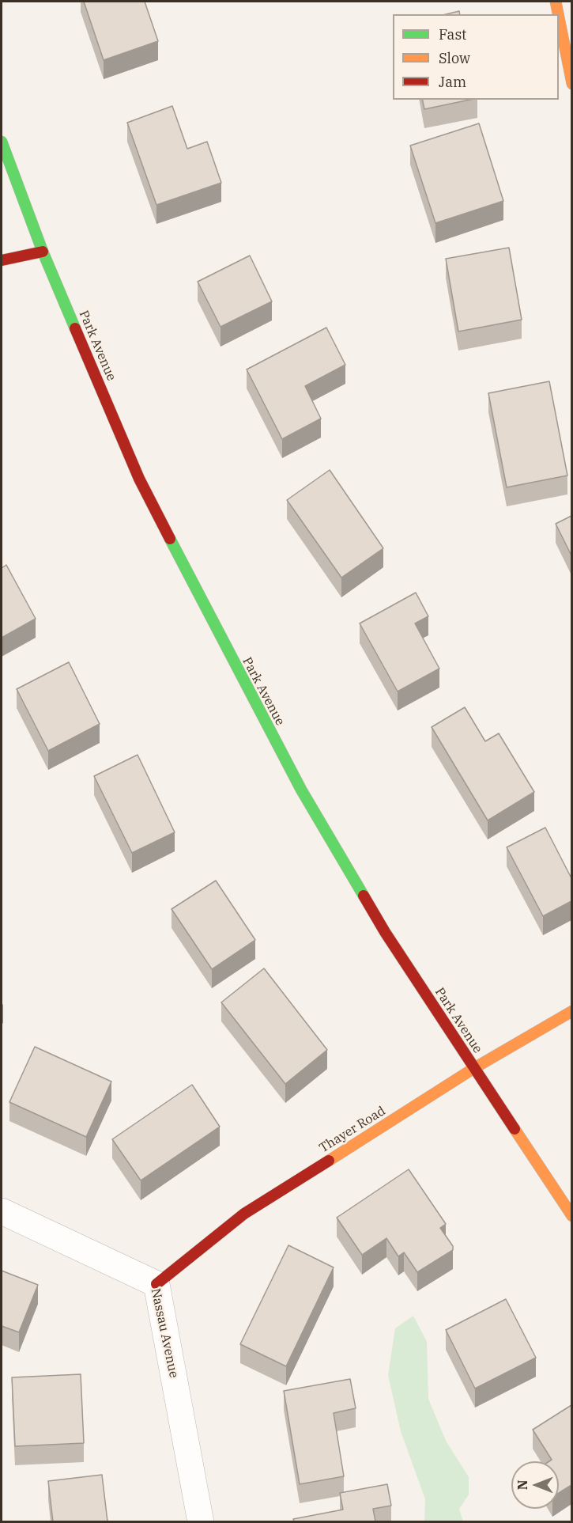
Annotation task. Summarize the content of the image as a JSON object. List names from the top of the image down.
{
  "streets": {
    "street": ["Park Avenue", "Thayer Road", "Nassau Avenue"]
  },
  "crossings": [
    ["Park Avenue", "Thayer Road"],
    ["Thayer Road", "Nassau Avenue"]
  ],
  "legend": ["Fast", "Slow", "Jam"],
  "north": "left"
}
